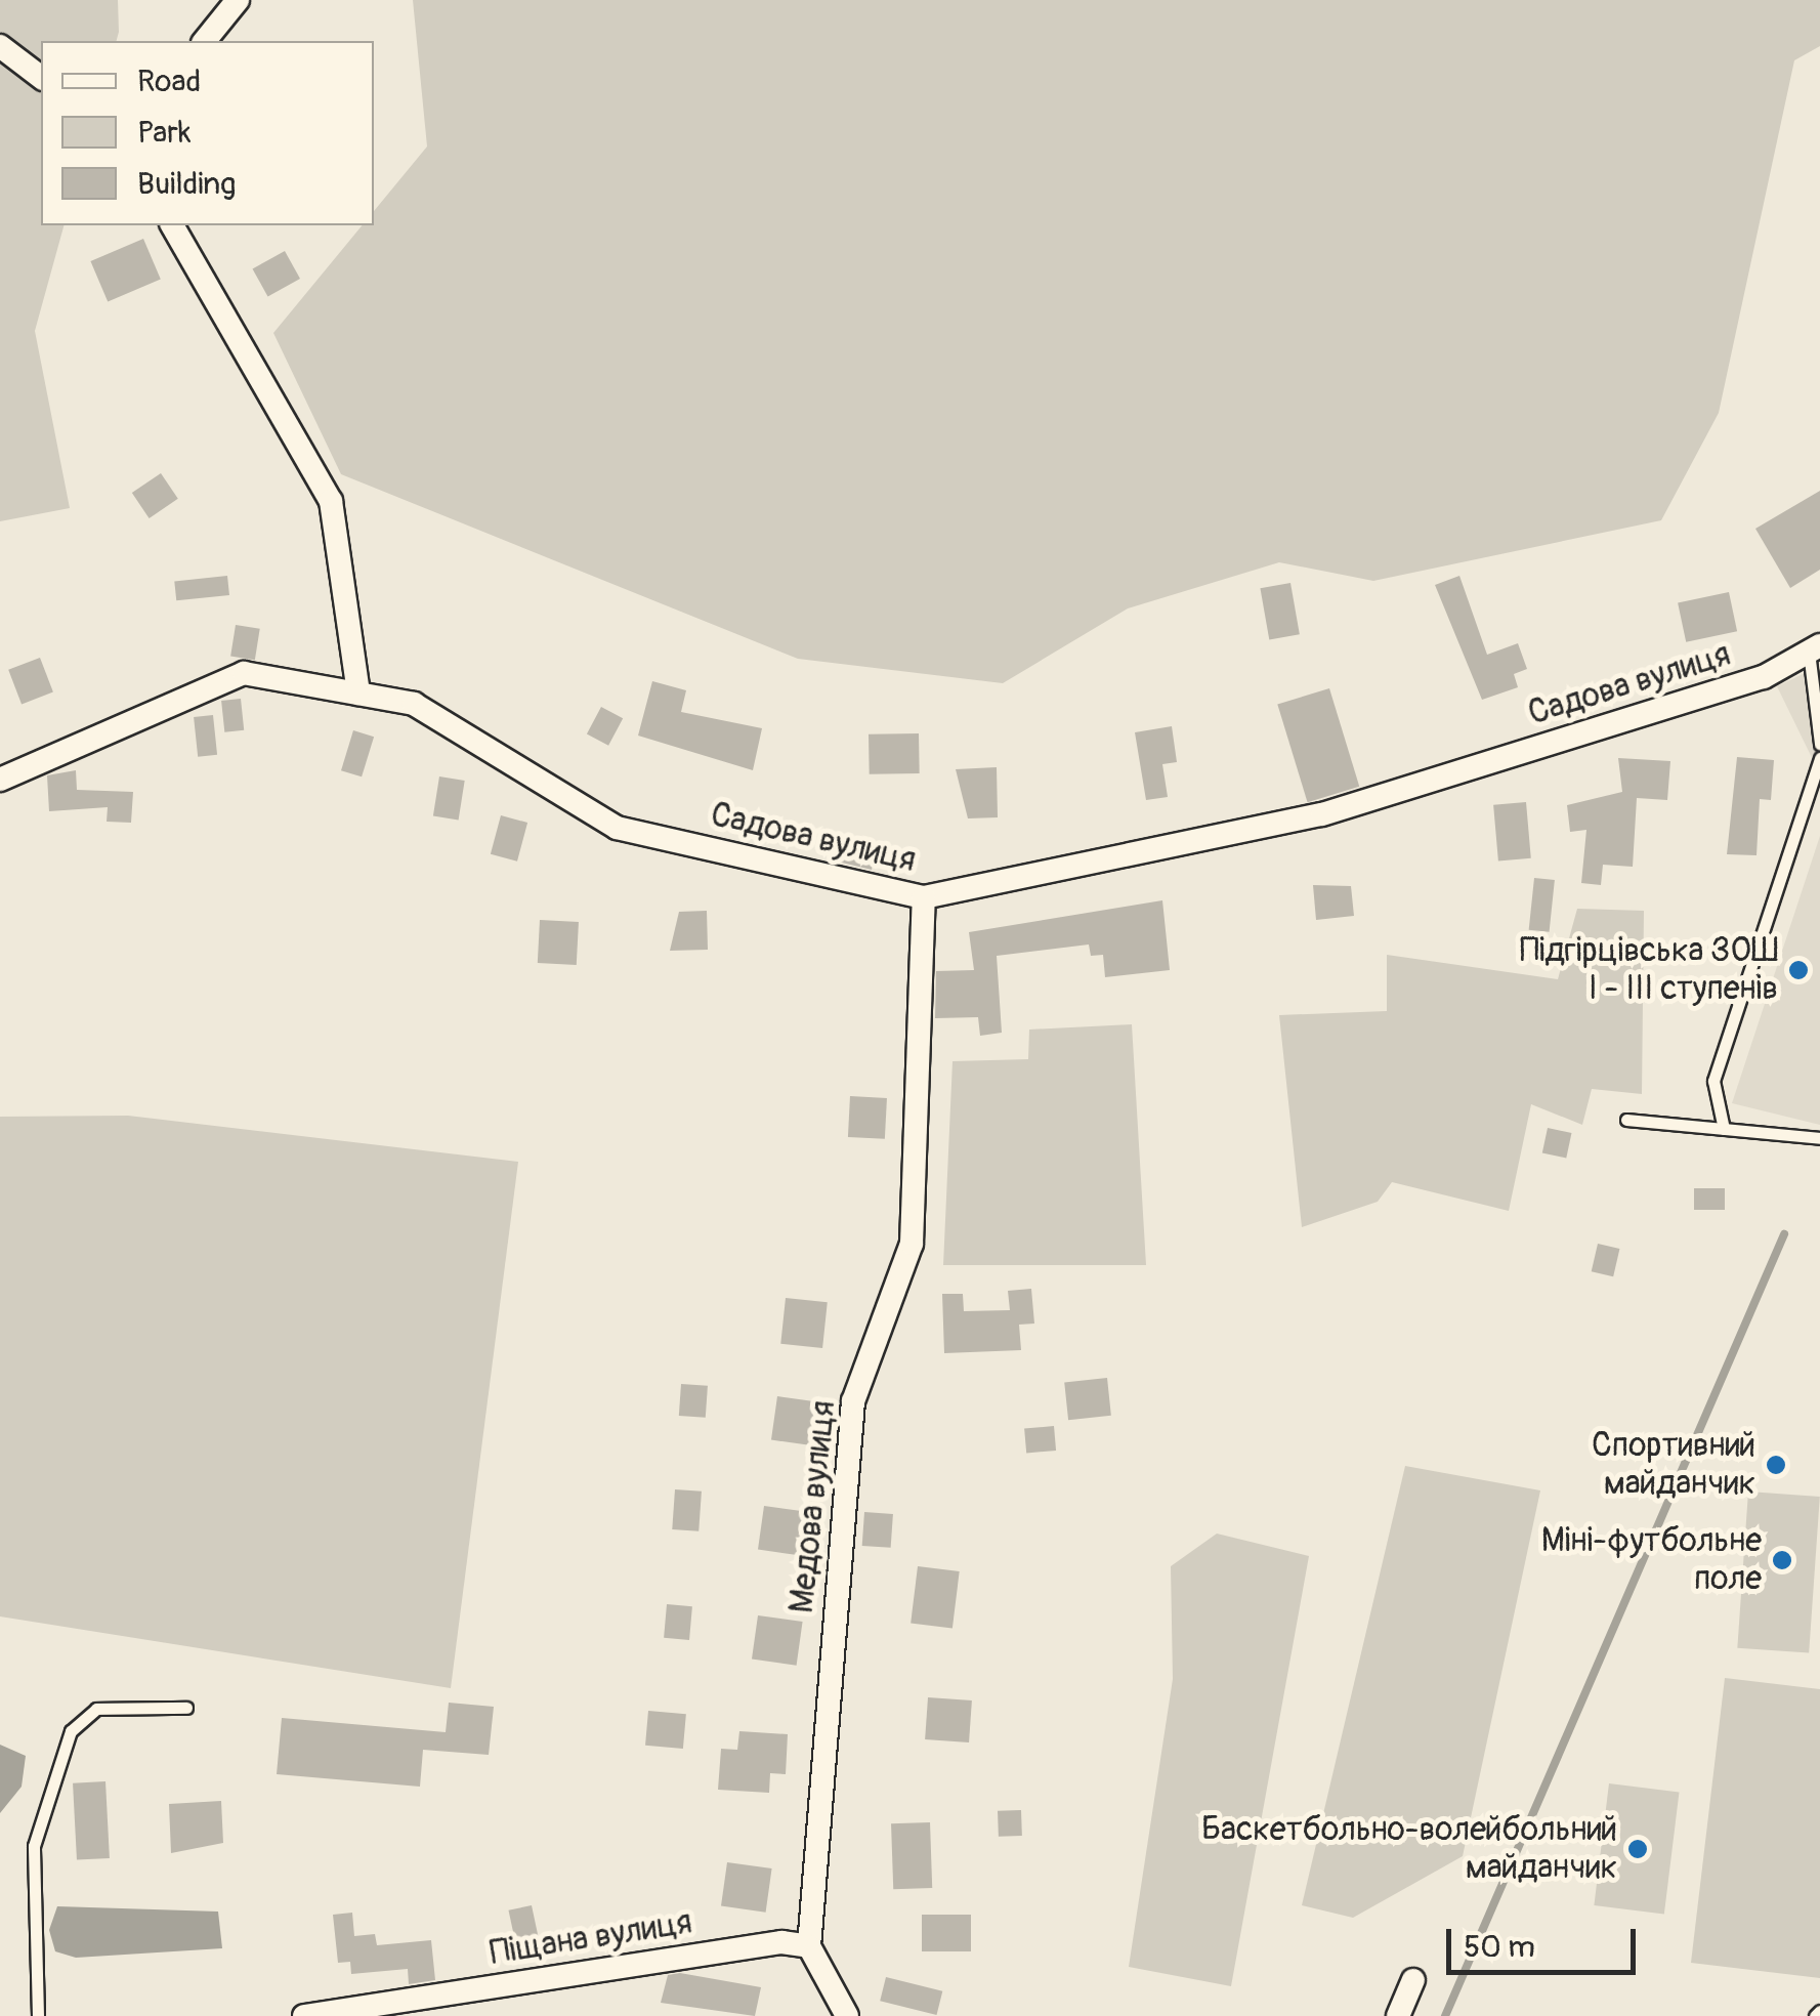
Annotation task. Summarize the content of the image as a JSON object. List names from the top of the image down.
{
  "streets": {
    "street": ["Садова вулиця", "Медова вулиця", "Піщана вулиця"]
  },
  "crossings": [
    ["Садова вулиця", "Медова вулиця"],
    ["Медова вулиця", "Піщана вулиця"]
  ],
  "places": [
    "Підгірцівська ЗОШ І - ІІІ ступенів",
    "Спортивний майданчик",
    "Міні-футбольне поле",
    "Баскетбольно-волейбольний майданчик"
  ],
  "legend": ["Road", "Park", "Building"],
  "scale_bar": "50 m"
}
